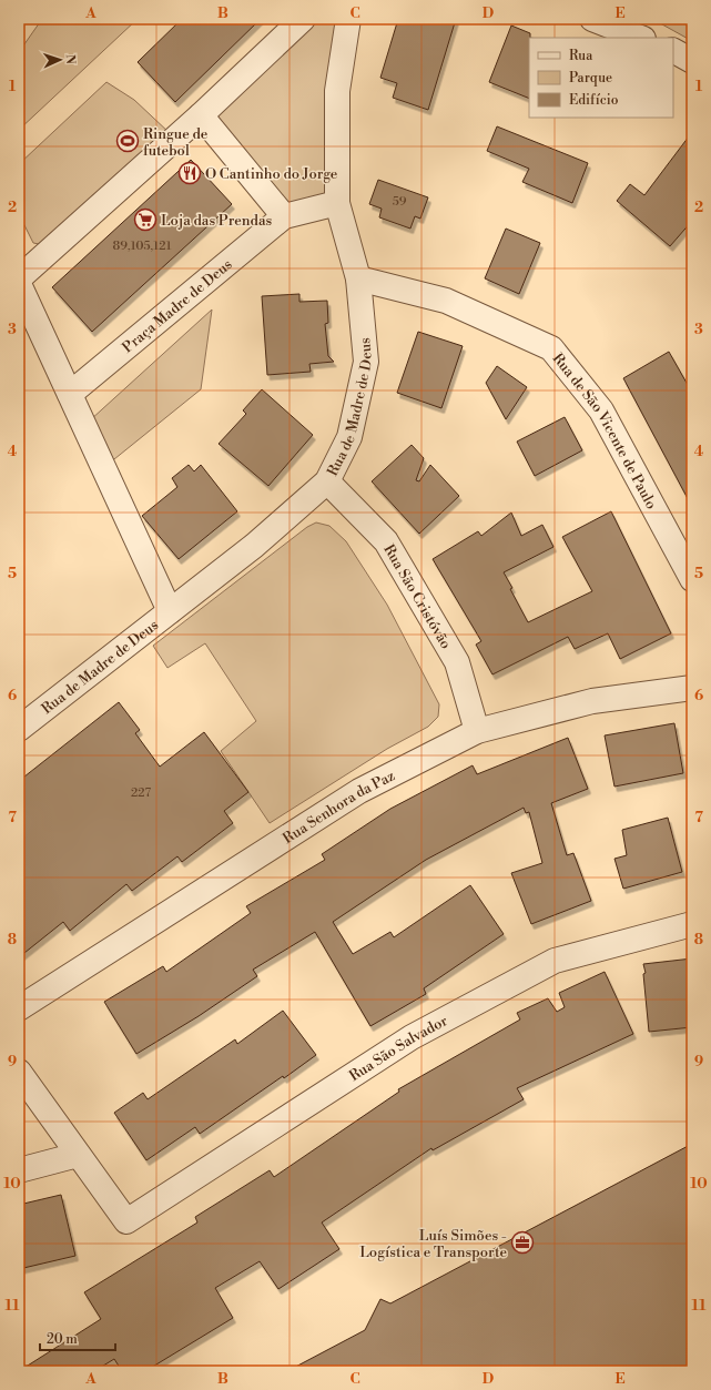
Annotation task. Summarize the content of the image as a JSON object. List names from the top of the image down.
{
  "streets": {
    "street": [
      "Praça Madre de Deus",
      "Rua de Madre de Deus",
      "Rua de São Vicente de Paulo",
      "Rua São Cristóvão",
      "Rua Senhora da Paz",
      "Rua São Salvador"
    ]
  },
  "crossings": [
    ["Praça Madre de Deus", "Rua de Madre de Deus"],
    ["Rua de Madre de Deus", "Rua de São Vicente de Paulo"],
    ["Rua de Madre de Deus", "Rua São Cristóvão"],
    ["Rua São Cristóvão", "Rua Senhora da Paz"]
  ],
  "places": {
    "sports": ["Ringue de futebol"],
    "restaurant": ["O Cantinho do Jorge"],
    "supermarket": ["Loja das Prendas"],
    "office": ["Luís Simões - Logística e Transporte"]
  },
  "house_numbers": ["59", "89,105,121", "227"],
  "legend": ["Rua", "Parque", "Edifício"],
  "scale_bar": "20 m",
  "north": "right",
  "grid": {
    "columns": [
      "A",
      "B",
      "C",
      "D",
      "E"
    ],
    "rows": [
      "1",
      "2",
      "3",
      "4",
      "5",
      "6",
      "7",
      "8",
      "9",
      "10",
      "11"
    ]
  }
}
